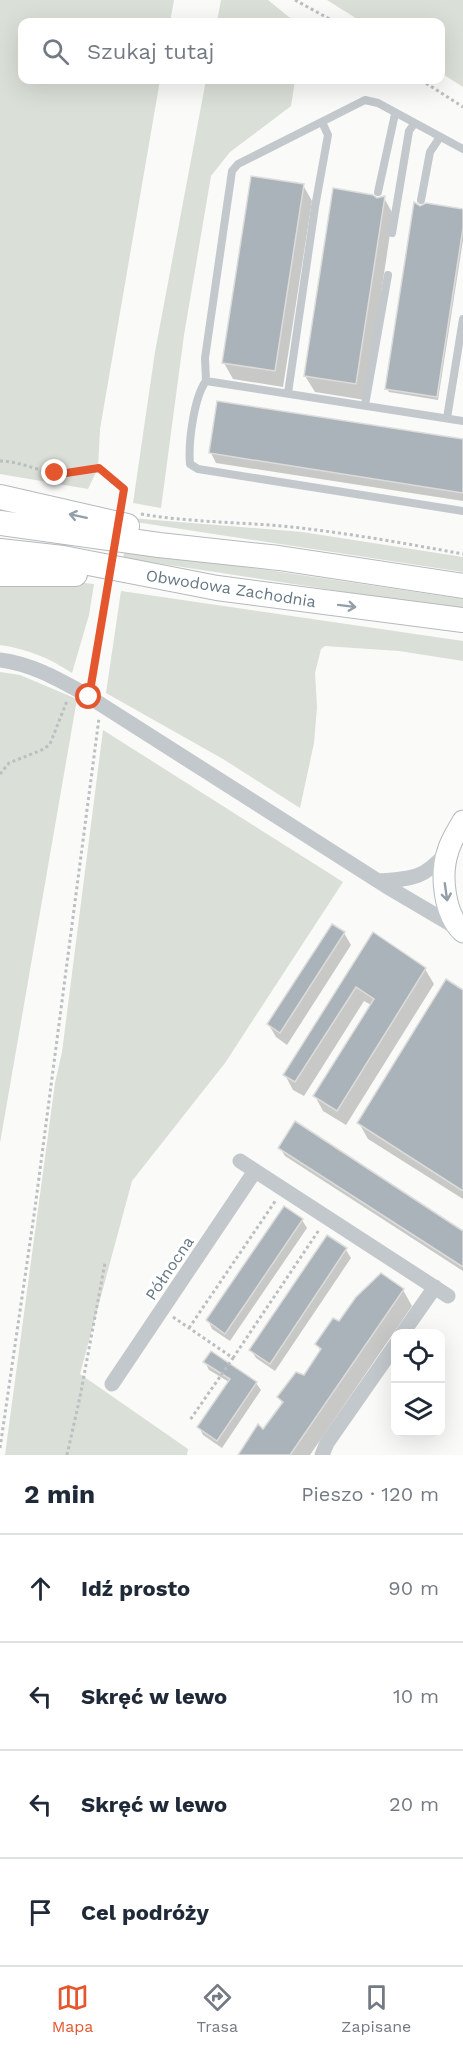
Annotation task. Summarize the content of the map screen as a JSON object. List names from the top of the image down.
{
  "streets": {
    "main road": ["Obwodowa Zachodnia"],
    "street": ["Północna"]
  },
  "page": {
    "search": "Szukaj tutaj",
    "heading": ["2 min", "Pieszo · 120 m"],
    "list": [
      ["Idź prosto", "90 m"],
      ["Skręć w lewo", "10 m"],
      ["Skręć w lewo", "20 m"],
      "Cel podróży"
    ],
    "nav": ["Mapa", "Trasa", "Zapisane"]
  }
}
